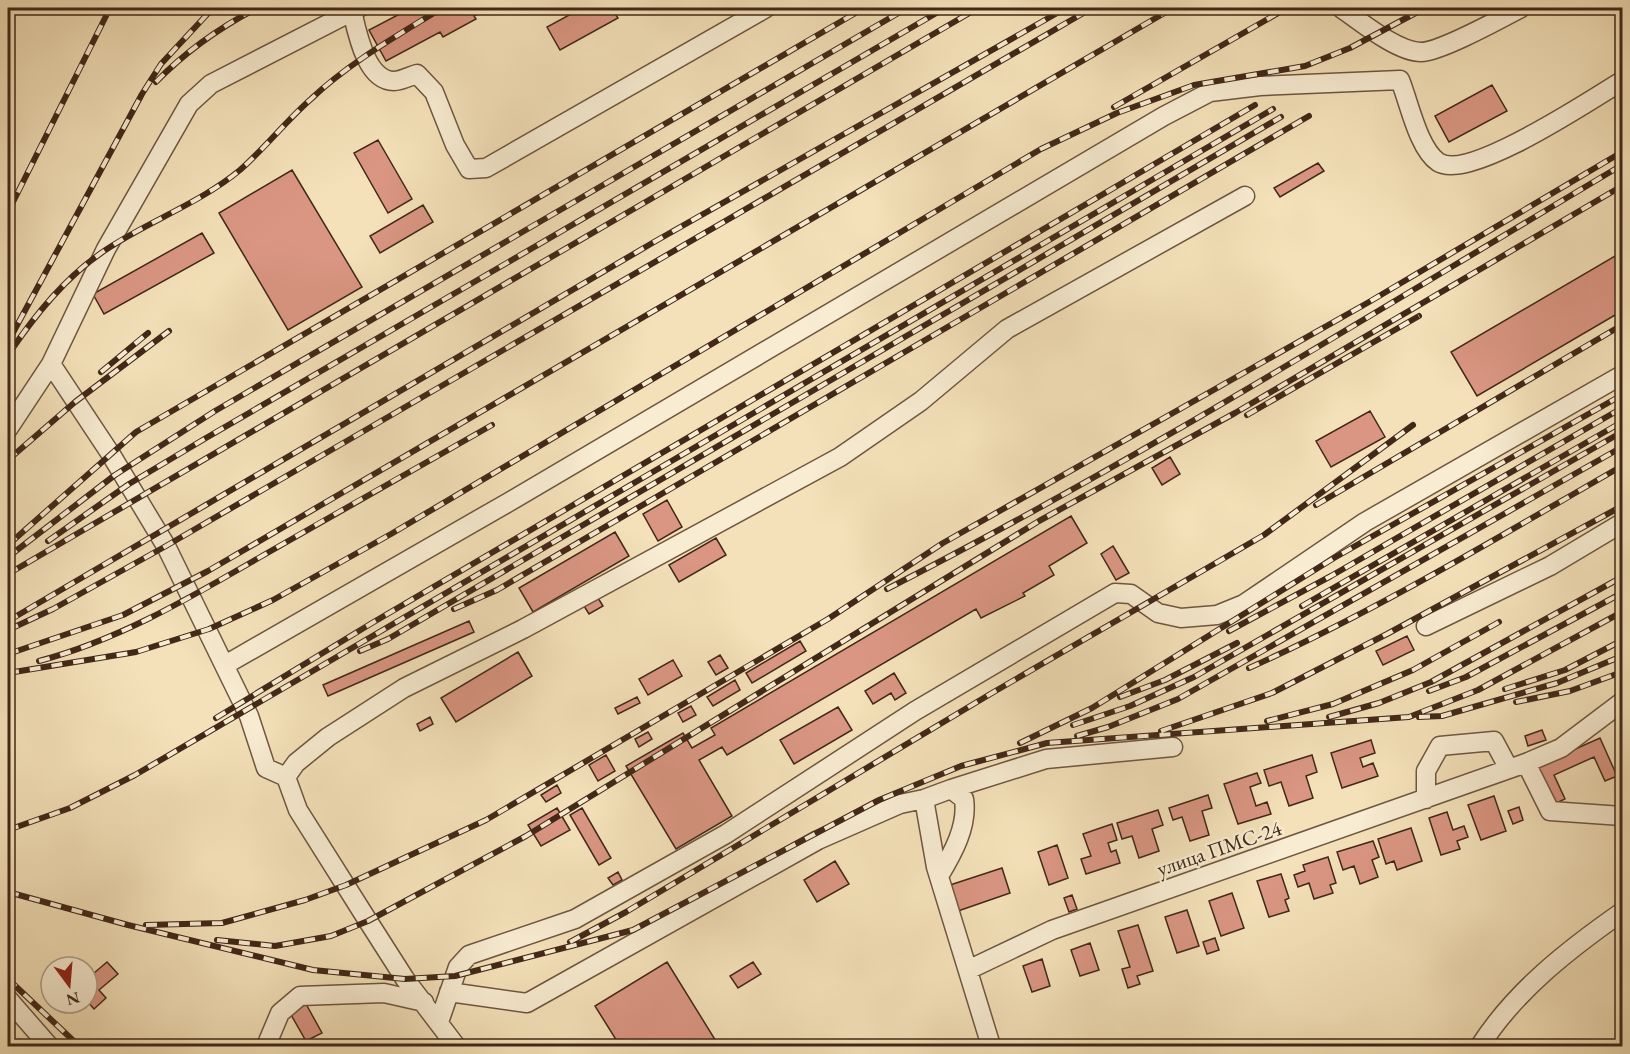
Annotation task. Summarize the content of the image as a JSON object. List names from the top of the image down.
{
  "streets": {
    "street": ["улица ПМС-24"]
  },
  "north": "bottom"
}
